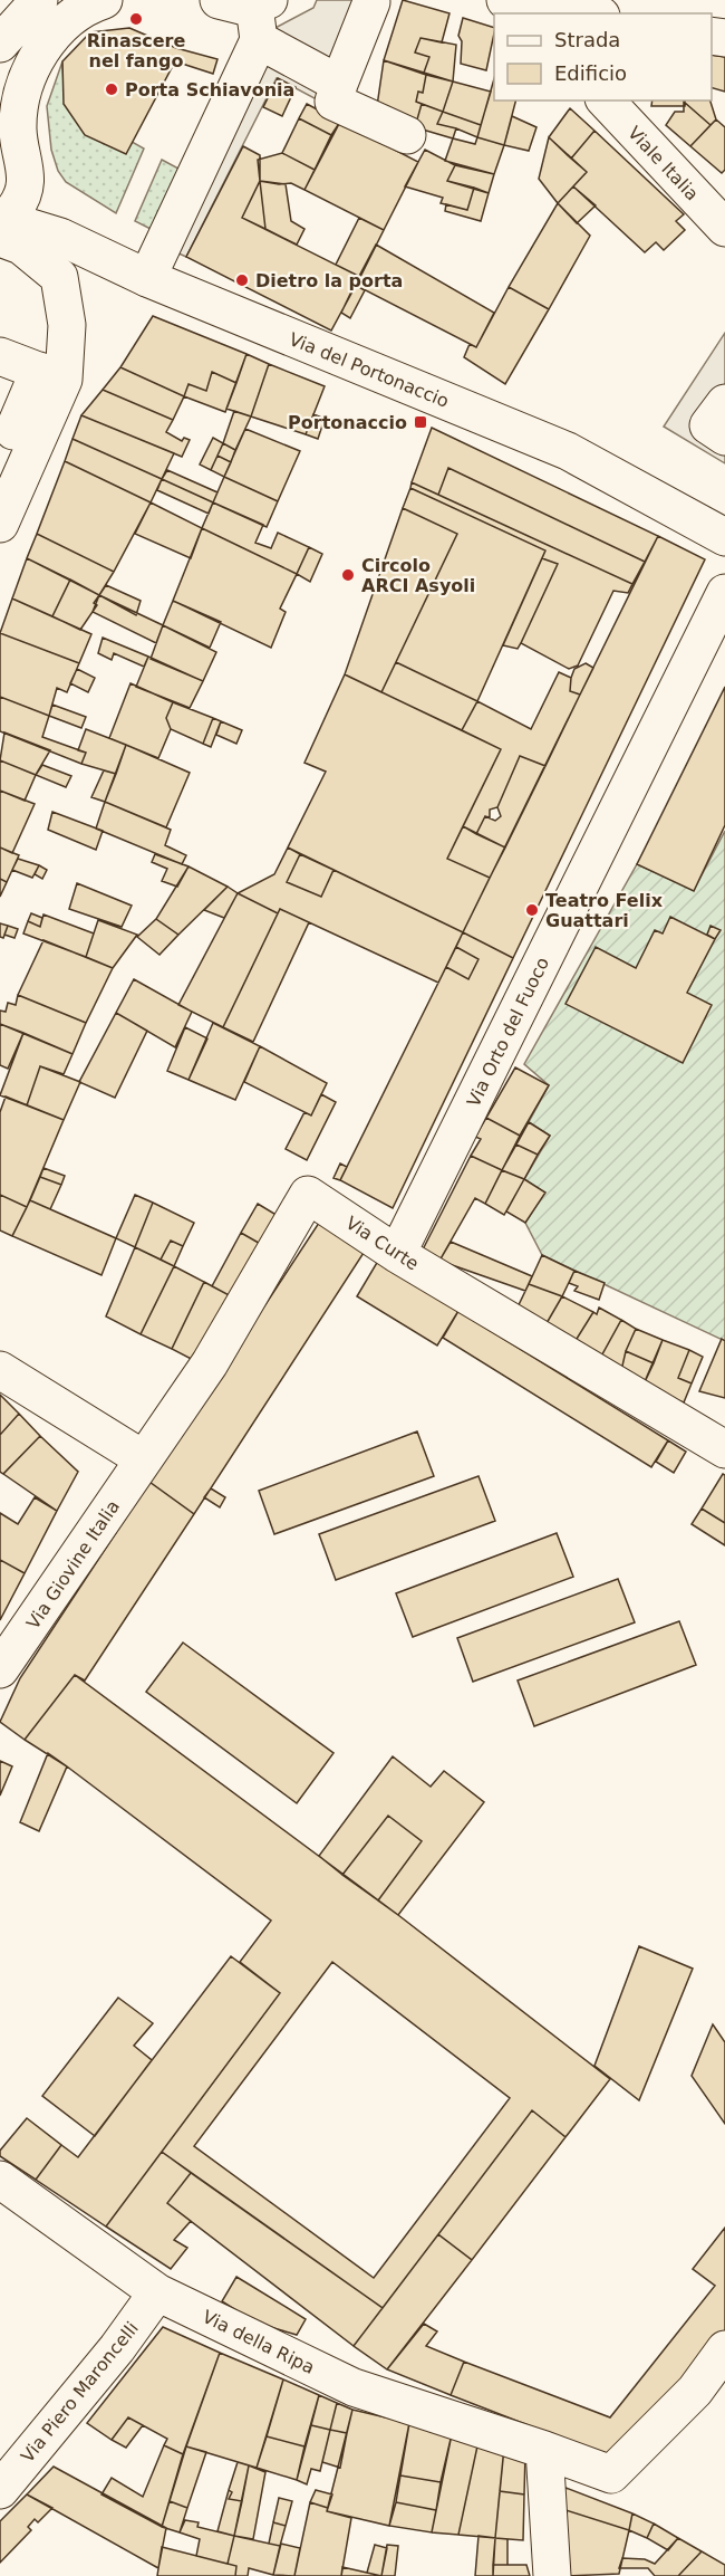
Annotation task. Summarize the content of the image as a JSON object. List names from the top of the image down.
{
  "streets": {
    "street": [
      "Viale Italia",
      "Via del Portonaccio",
      "Via Orto del Fuoco",
      "Via Curte",
      "Via Giovine Italia",
      "Via della Ripa",
      "Via Piero Maroncelli"
    ]
  },
  "crossings": [
    ["Via Orto del Fuoco", "Via Curte"],
    ["Via Curte", "Via Giovine Italia"],
    ["Via della Ripa", "Via Piero Maroncelli"]
  ],
  "places": {
    "other": [
      "Rinascere nel fango",
      "Porta Schiavonia",
      "Dietro la porta",
      "Circolo ARCI Asyoli",
      "Teatro Felix Guattari"
    ],
    "transit": ["Portonaccio"]
  },
  "legend": ["Strada", "Edificio"]
}
